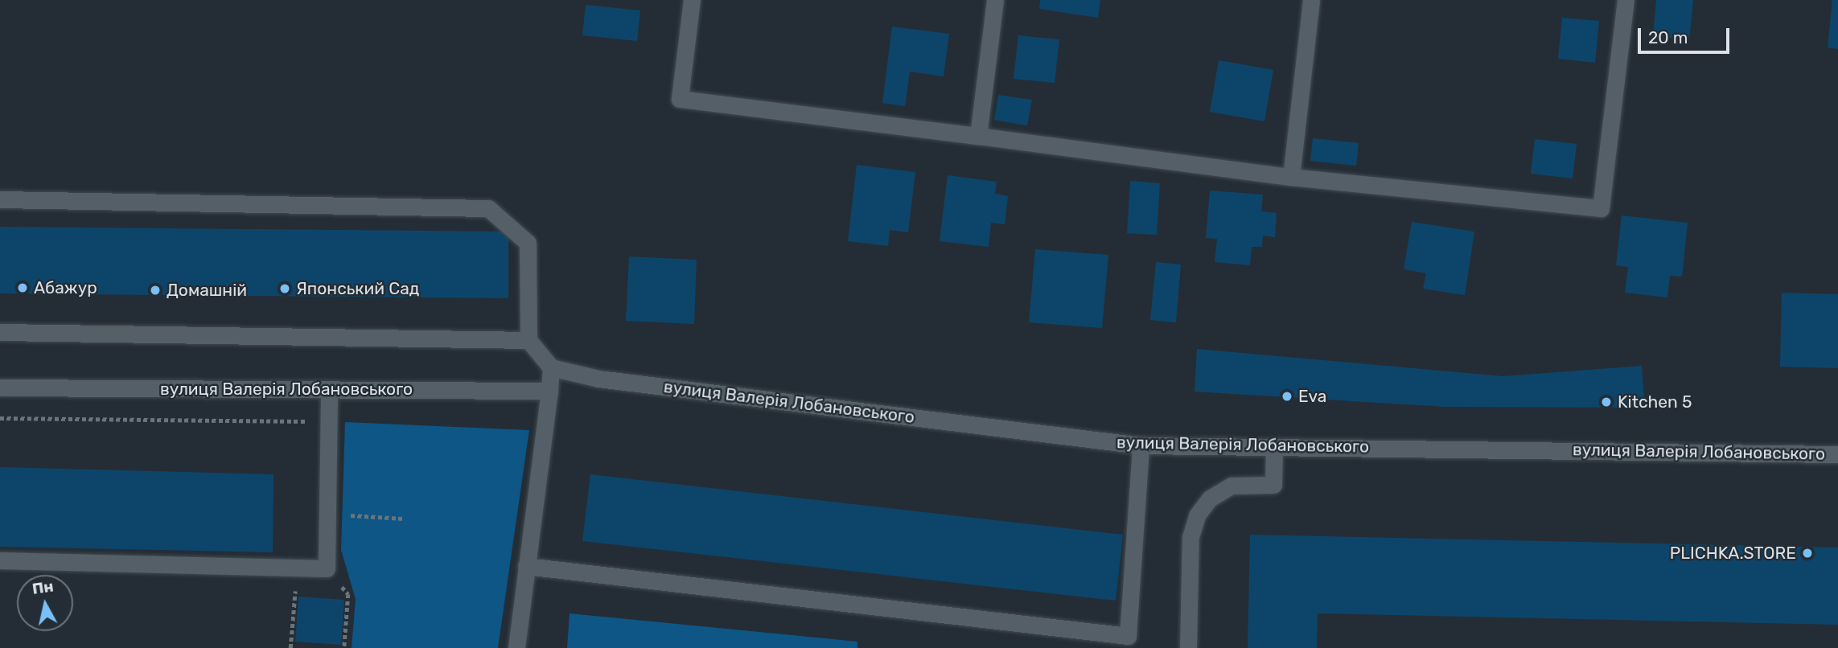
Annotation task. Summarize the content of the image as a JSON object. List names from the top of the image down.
{
  "streets": {
    "street": ["вулиця Валерія Лобановського"]
  },
  "places": [
    "Абажур",
    "Японський Сад",
    "Домашній",
    "Eva",
    "Kitchen 5",
    "PLICHKA.STORE"
  ],
  "scale_bar": "20 m",
  "north": "top"
}
